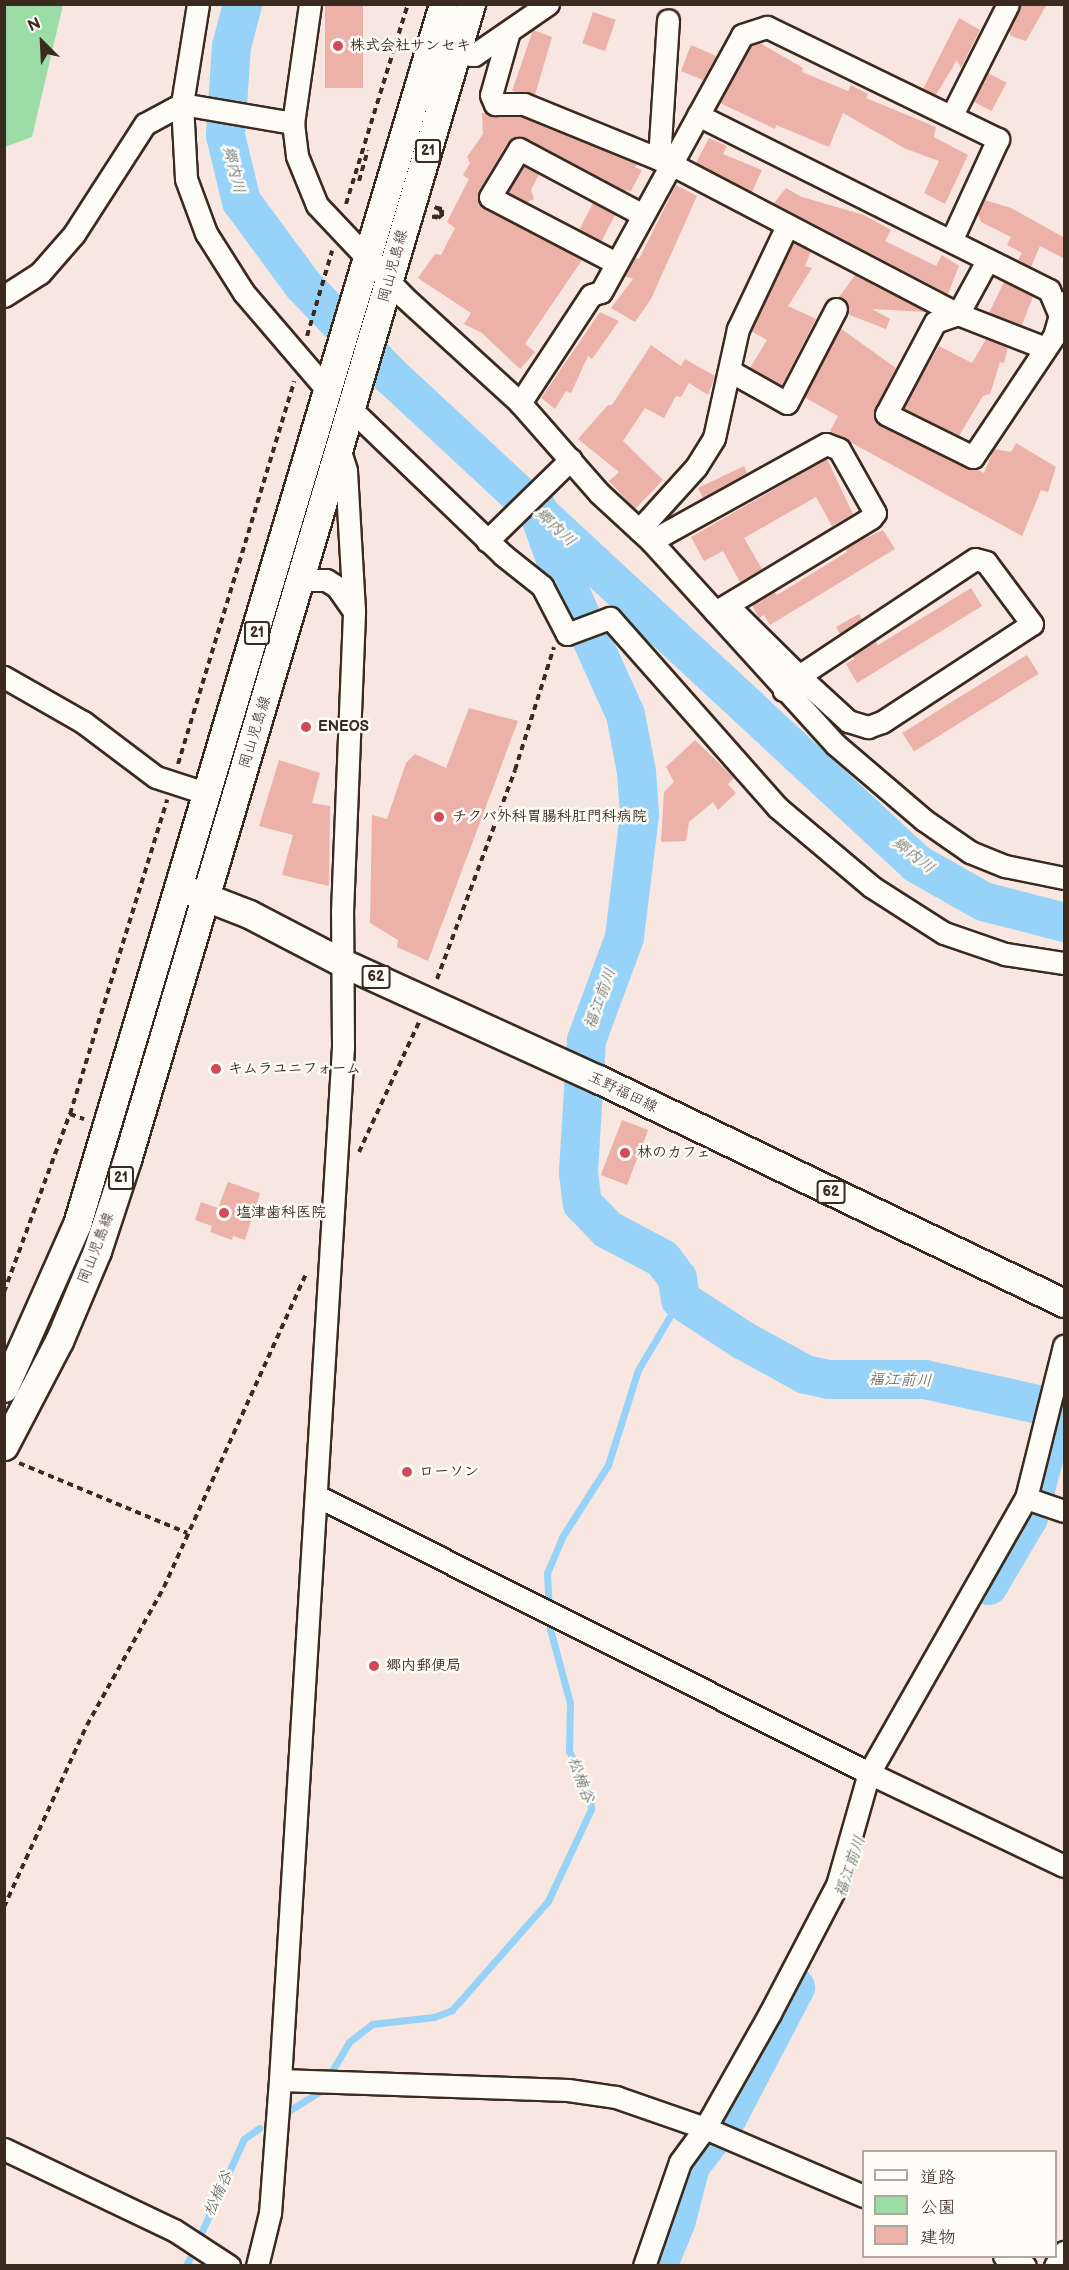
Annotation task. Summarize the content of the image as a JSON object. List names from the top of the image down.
{
  "streets": {
    "main road": [
      "21",
      "岡山児島線",
      "62",
      "玉野福田線"
    ]
  },
  "crossings": [
    ["岡山児島線", "玉野福田線"]
  ],
  "water": ["郷内川", "福江前川", "松楠谷"],
  "places": [
    "株式会社サンセキ",
    "ENEOS",
    "チクバ外科胃腸科肛門科病院",
    "キムラユニフォーム",
    "林のカフェ",
    "塩津歯科医院",
    "ローソン",
    "郷内郵便局"
  ],
  "legend": ["道路", "公園", "建物"],
  "north": "top left"
}
